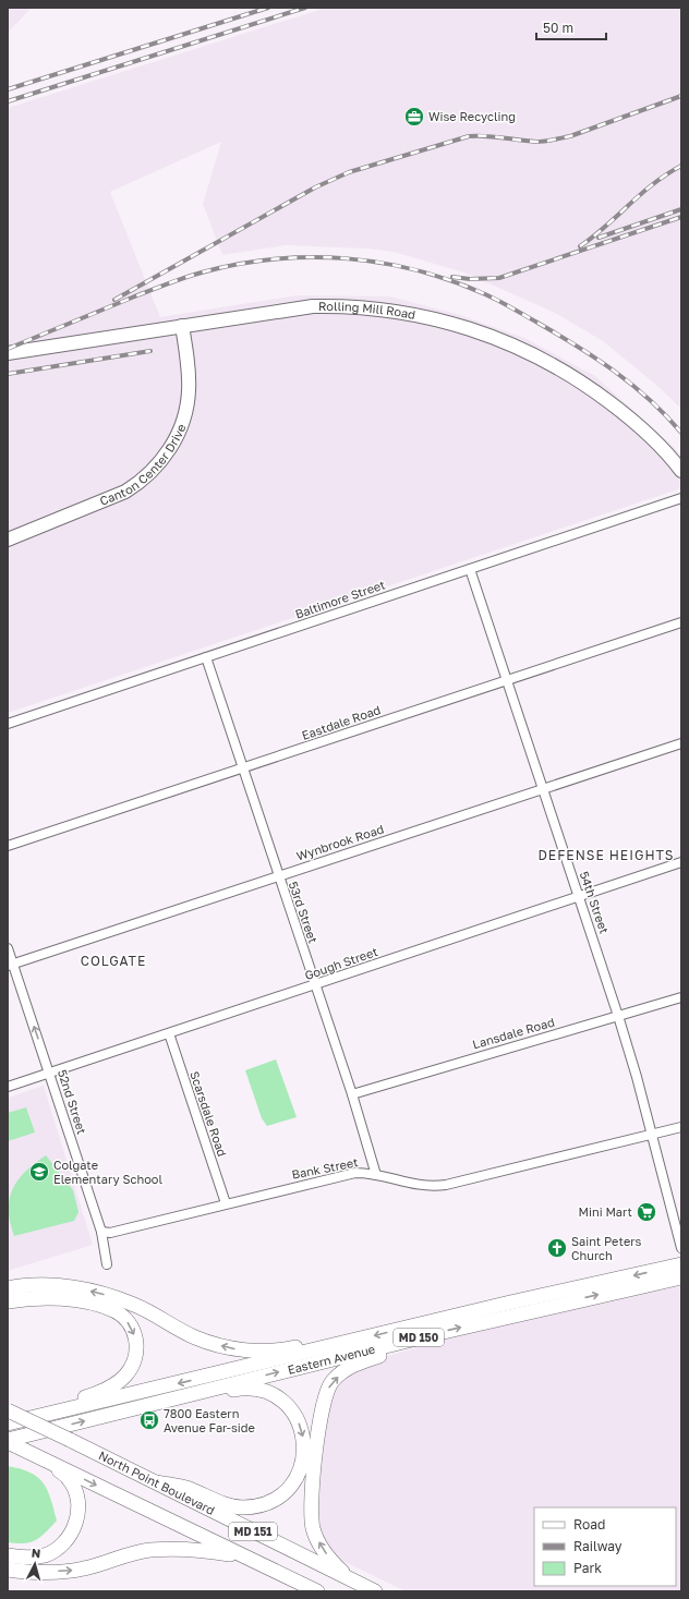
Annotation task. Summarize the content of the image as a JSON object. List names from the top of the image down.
{
  "streets": {
    "main road": [
      "MD 150",
      "Eastern Avenue",
      "North Point Boulevard",
      "MD 151"
    ],
    "street": [
      "Rolling Mill Road",
      "Canton Center Drive",
      "Baltimore Street",
      "Eastdale Road",
      "Wynbrook Road",
      "54th Street",
      "53rd Street",
      "Gough Street",
      "Lansdale Road",
      "52nd Street",
      "Scarsdale Road",
      "Bank Street"
    ]
  },
  "crossings": [
    ["Rolling Mill Road", "Canton Center Drive"],
    ["Baltimore Street", "54th Street"],
    ["Baltimore Street", "53rd Street"],
    ["Eastdale Road", "54th Street"],
    ["Eastdale Road", "53rd Street"],
    ["Wynbrook Road", "54th Street"],
    ["Wynbrook Road", "53rd Street"],
    ["Wynbrook Road", "52nd Street"],
    ["54th Street", "Gough Street"],
    ["54th Street", "Lansdale Road"],
    ["54th Street", "Bank Street"],
    ["53rd Street", "Gough Street"],
    ["53rd Street", "Lansdale Road"],
    ["53rd Street", "Bank Street"],
    ["Gough Street", "52nd Street"],
    ["Gough Street", "Scarsdale Road"],
    ["52nd Street", "Bank Street"],
    ["Scarsdale Road", "Bank Street"],
    ["Eastern Avenue", "MD 151"]
  ],
  "districts": ["DEFENSE HEIGHTS", "COLGATE"],
  "places": {
    "office": ["Wise Recycling"],
    "school or university": ["Colgate Elementary School"],
    "supermarket": ["Mini Mart"],
    "church": ["Saint Peters Church"],
    "bus stop": ["7800 Eastern Avenue Far-side"]
  },
  "legend": ["Road", "Railway", "Park"],
  "scale_bar": "50 m",
  "north": "top"
}
